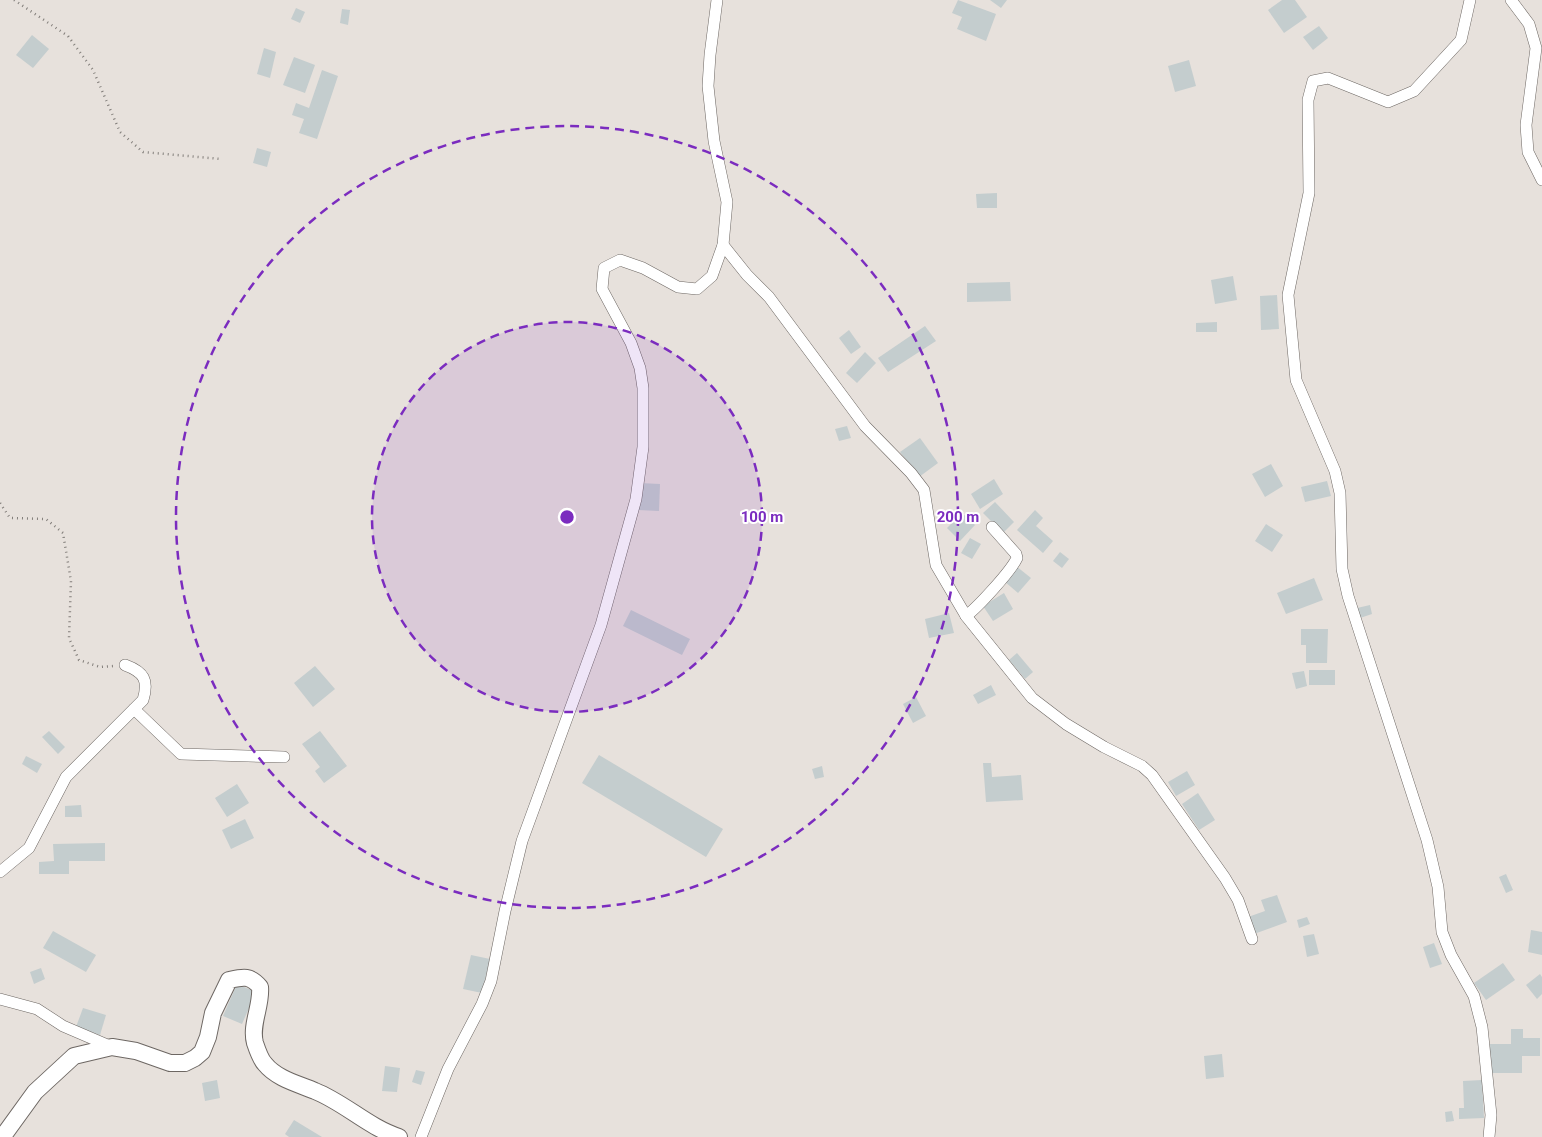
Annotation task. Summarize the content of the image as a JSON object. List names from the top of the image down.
{
  "rings": ["100 m", "200 m"]
}
